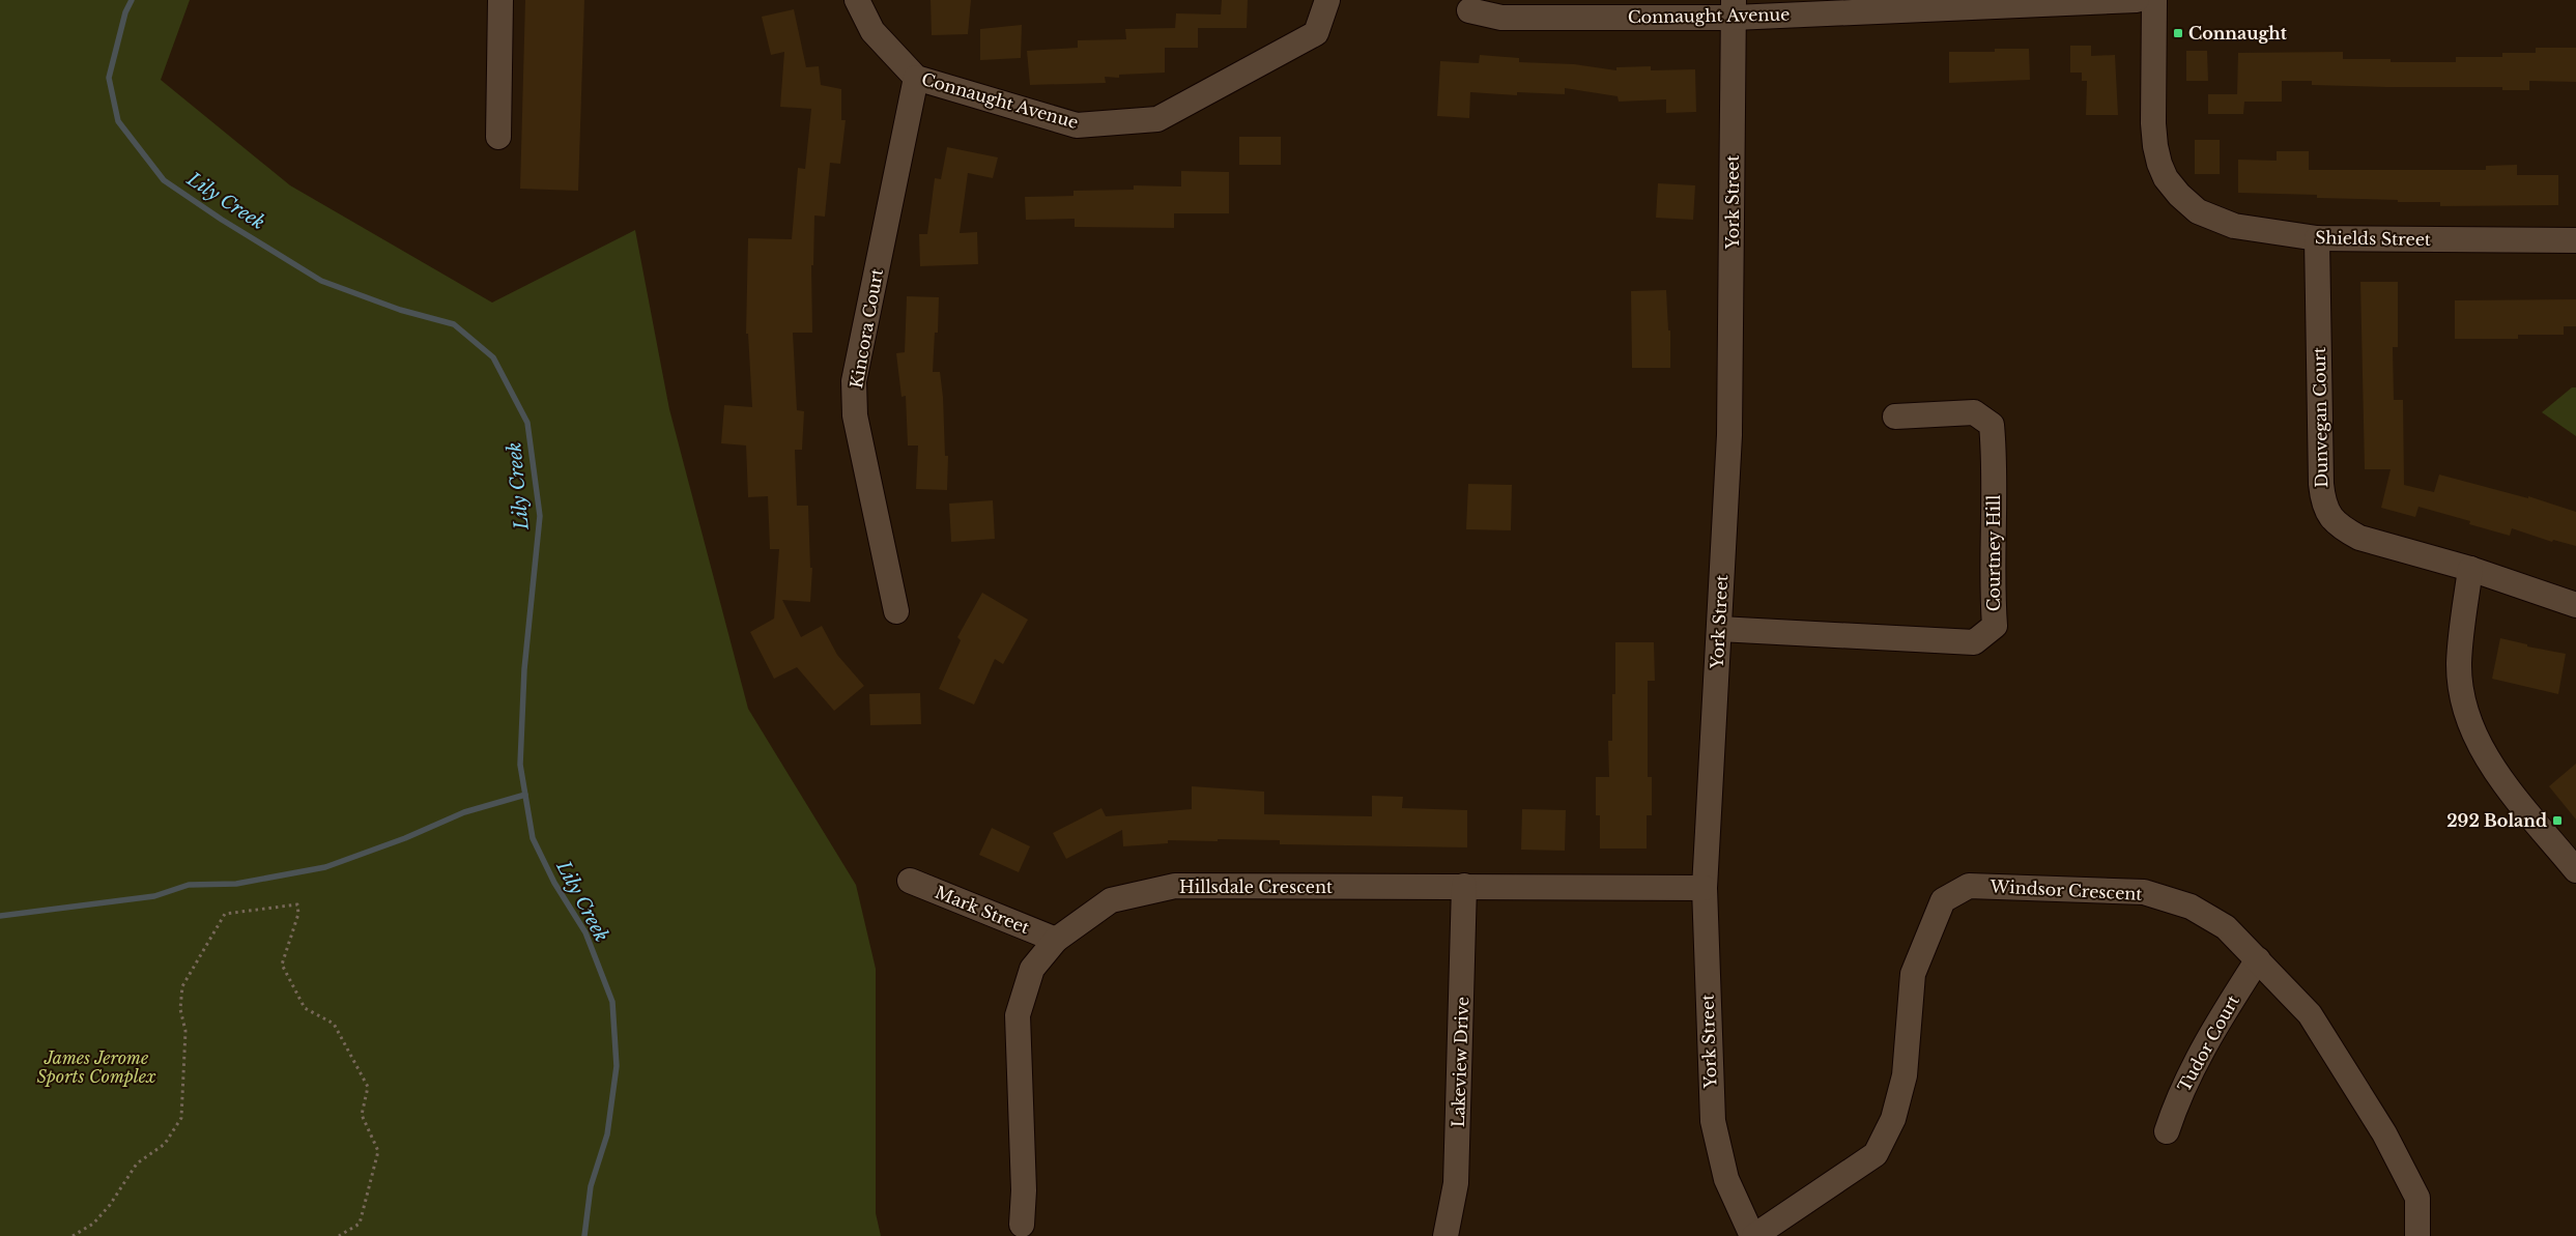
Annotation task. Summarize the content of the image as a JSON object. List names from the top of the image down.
{
  "streets": {
    "street": [
      "Connaught Avenue",
      "York Street",
      "Shields Street",
      "Kincora Court",
      "Dunvegan Court",
      "Courtney Hill",
      "Hillsdale Crescent",
      "Windsor Crescent",
      "Mark Street",
      "Tudor Court",
      "Lakeview Drive"
    ]
  },
  "crossings": [
    ["Connaught Avenue", "York Street"],
    ["Connaught Avenue", "Kincora Court"],
    ["York Street", "Courtney Hill"],
    ["York Street", "Hillsdale Crescent"],
    ["York Street", "Windsor Crescent"],
    ["Shields Street", "Dunvegan Court"],
    ["Hillsdale Crescent", "Mark Street"],
    ["Hillsdale Crescent", "Lakeview Drive"],
    ["Windsor Crescent", "Tudor Court"]
  ],
  "water": ["Lily Creek"],
  "parks": ["James Jerome Sports Complex"],
  "places": {
    "transit": ["Connaught", "292 Boland"]
  }
}
